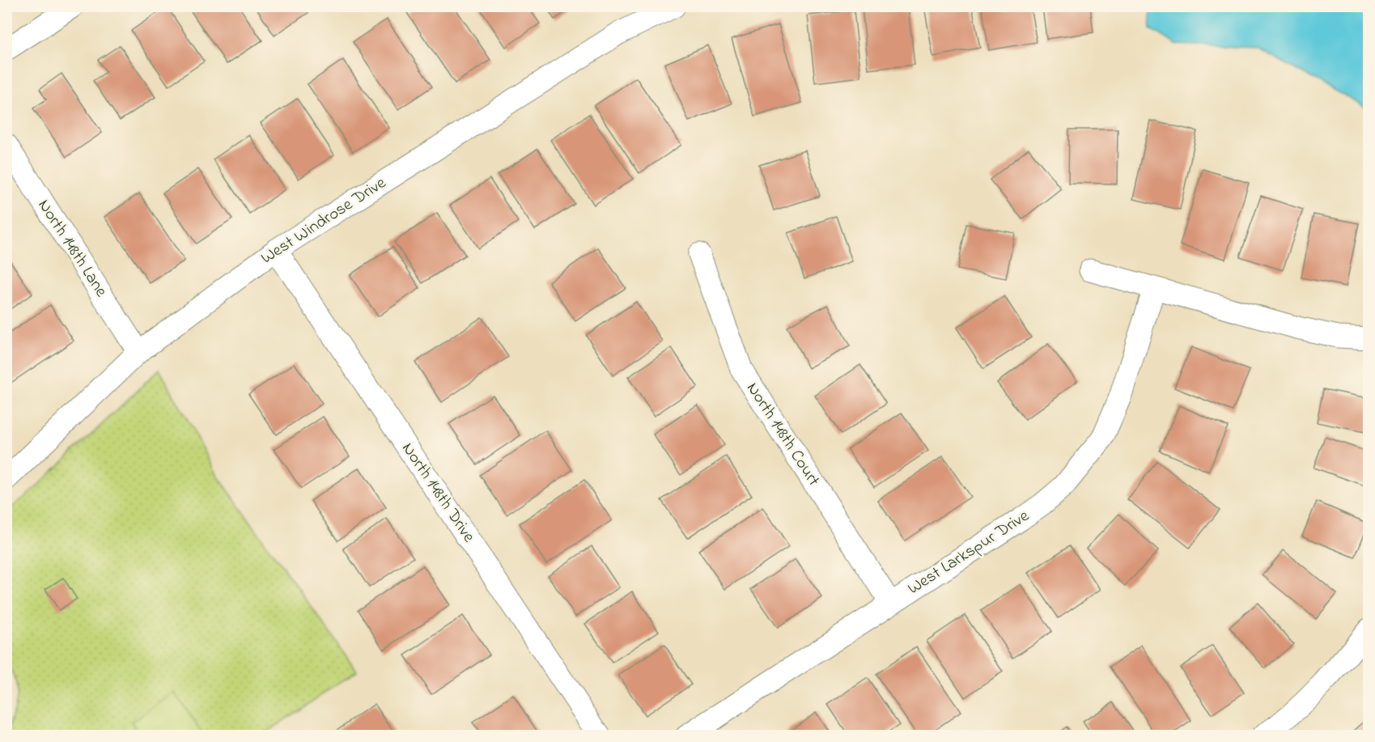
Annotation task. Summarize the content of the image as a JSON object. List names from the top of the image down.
{
  "streets": {
    "street": [
      "West Windrose Drive",
      "North 148th Lane",
      "North 148th Court",
      "North 148th Drive",
      "West Larkspur Drive"
    ]
  },
  "crossings": [
    ["West Windrose Drive", "North 148th Lane"],
    ["West Windrose Drive", "North 148th Drive"],
    ["North 148th Court", "West Larkspur Drive"]
  ]
}
